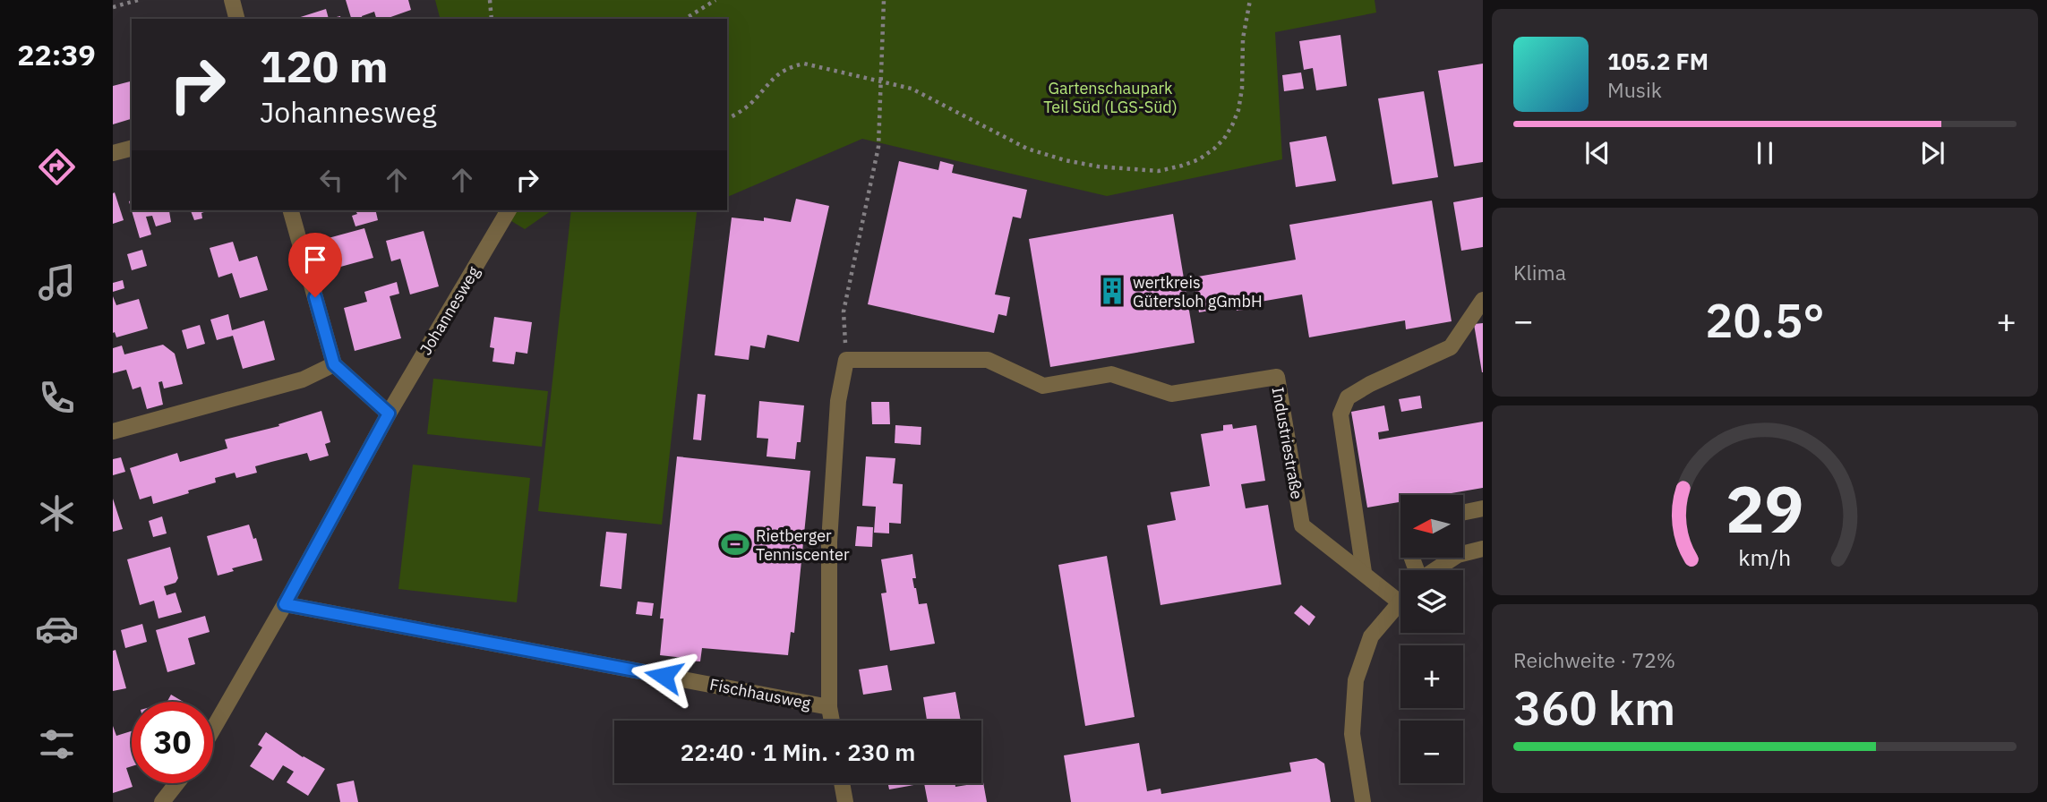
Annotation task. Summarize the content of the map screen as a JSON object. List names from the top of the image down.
{
  "streets": {
    "street": ["Johannesweg", "Industriestraße", "Fischhausweg"]
  },
  "crossings": [
    ["Johannesweg", "Fischhausweg"],
    ["Industriestraße", "Fischhausweg"]
  ],
  "parks": ["Gartenschaupark Teil Süd (LGS-Süd)"],
  "places": {
    "building": ["wertkreis Gütersloh gGmbH"],
    "sports": ["Rietberger Tenniscenter"]
  },
  "north": "left",
  "page": {
    "tabs": "22:39",
    "turn": ["120 m", "Johannesweg"],
    "song": ["105.2 FM", "Musik"],
    "tile": [
      "Klima",
      ["Reichweite · 72%", "360 km"]
    ],
    "heat": ["−", "20.5°", "+"],
    "map_buttons": ["+", "−"],
    "limit": "30",
    "trip": "22:40 · 1 Min. · 230 m",
    "gauge": ["29", "km/h"]
  }
}
